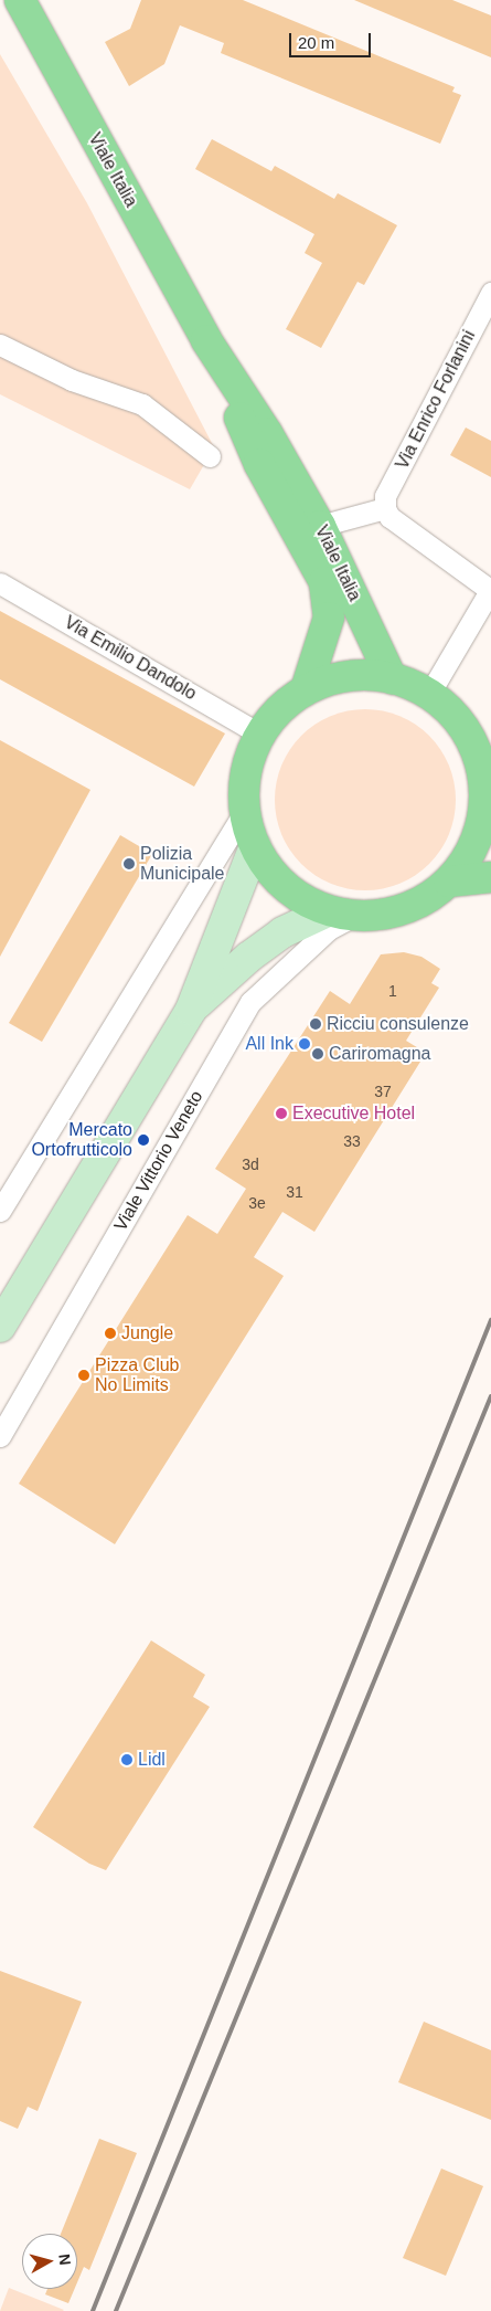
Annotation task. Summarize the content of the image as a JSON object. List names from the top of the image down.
{
  "streets": {
    "main road": ["Viale Italia"],
    "street": ["Via Enrico Forlanini", "Via Emilio Dandolo", "Viale Vittorio Veneto"]
  },
  "places": [
    "Polizia Municipale",
    "Ricciu consulenze",
    "All Ink",
    "Cariromagna",
    "Executive Hotel",
    "Mercato Ortofrutticolo",
    "Jungle",
    "Pizza Club No Limits",
    "Lidl"
  ],
  "house_numbers": [
    "1",
    "37",
    "33",
    "3d",
    "31",
    "3e"
  ],
  "scale_bar": "20 m",
  "north": "right"
}
